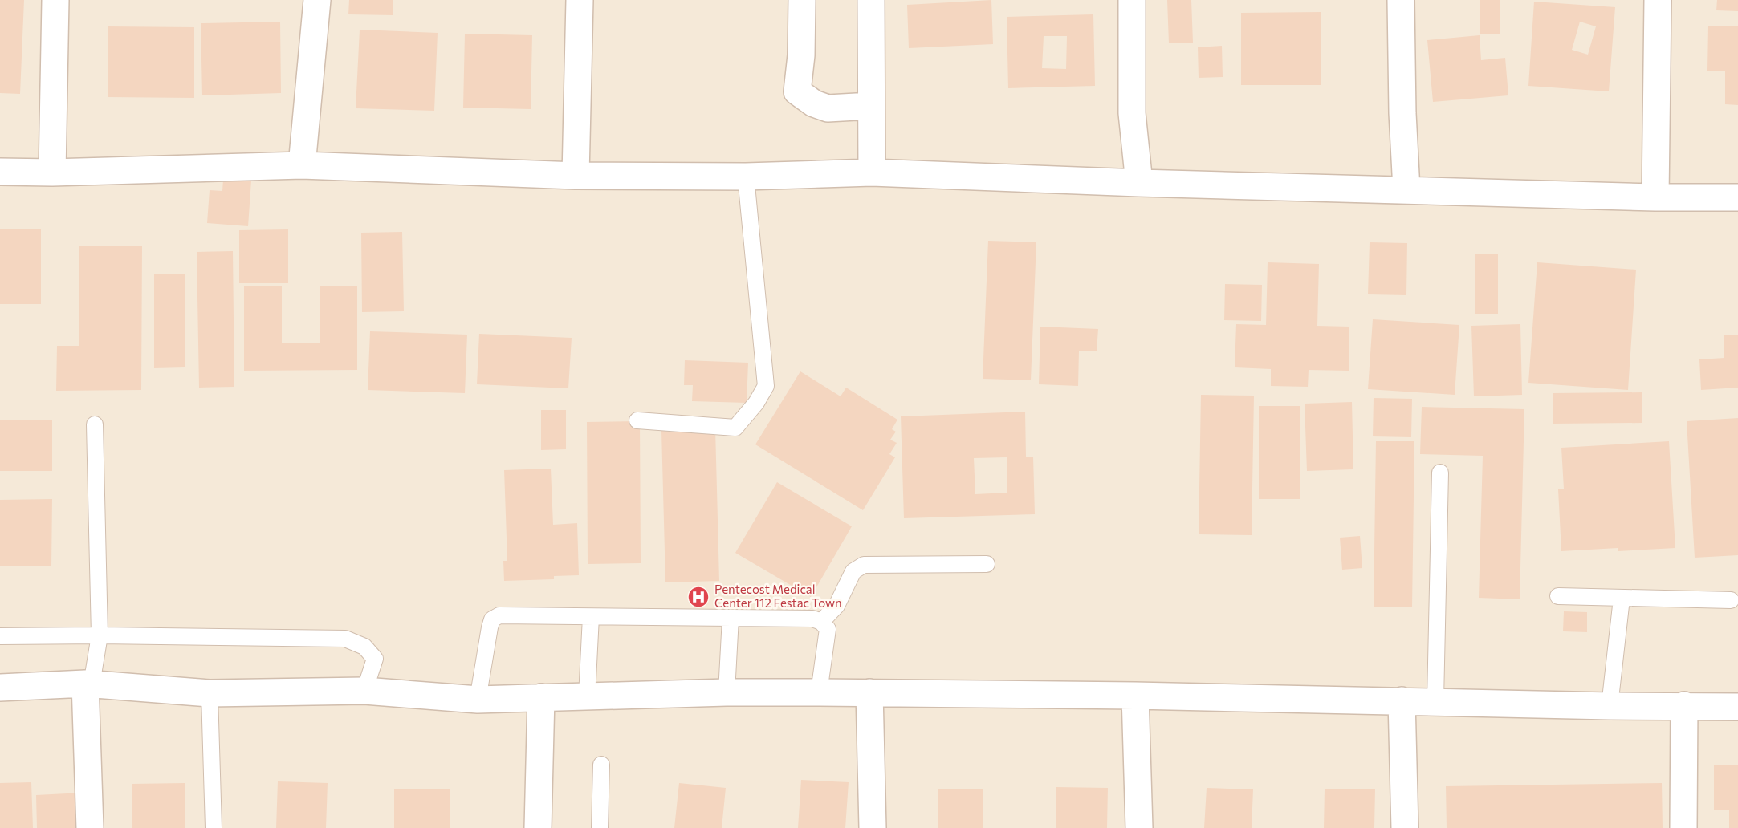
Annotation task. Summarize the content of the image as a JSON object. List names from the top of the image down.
{
  "places": {
    "hospital": ["Pentecost Medical Center 112 Festac Town"]
  }
}
